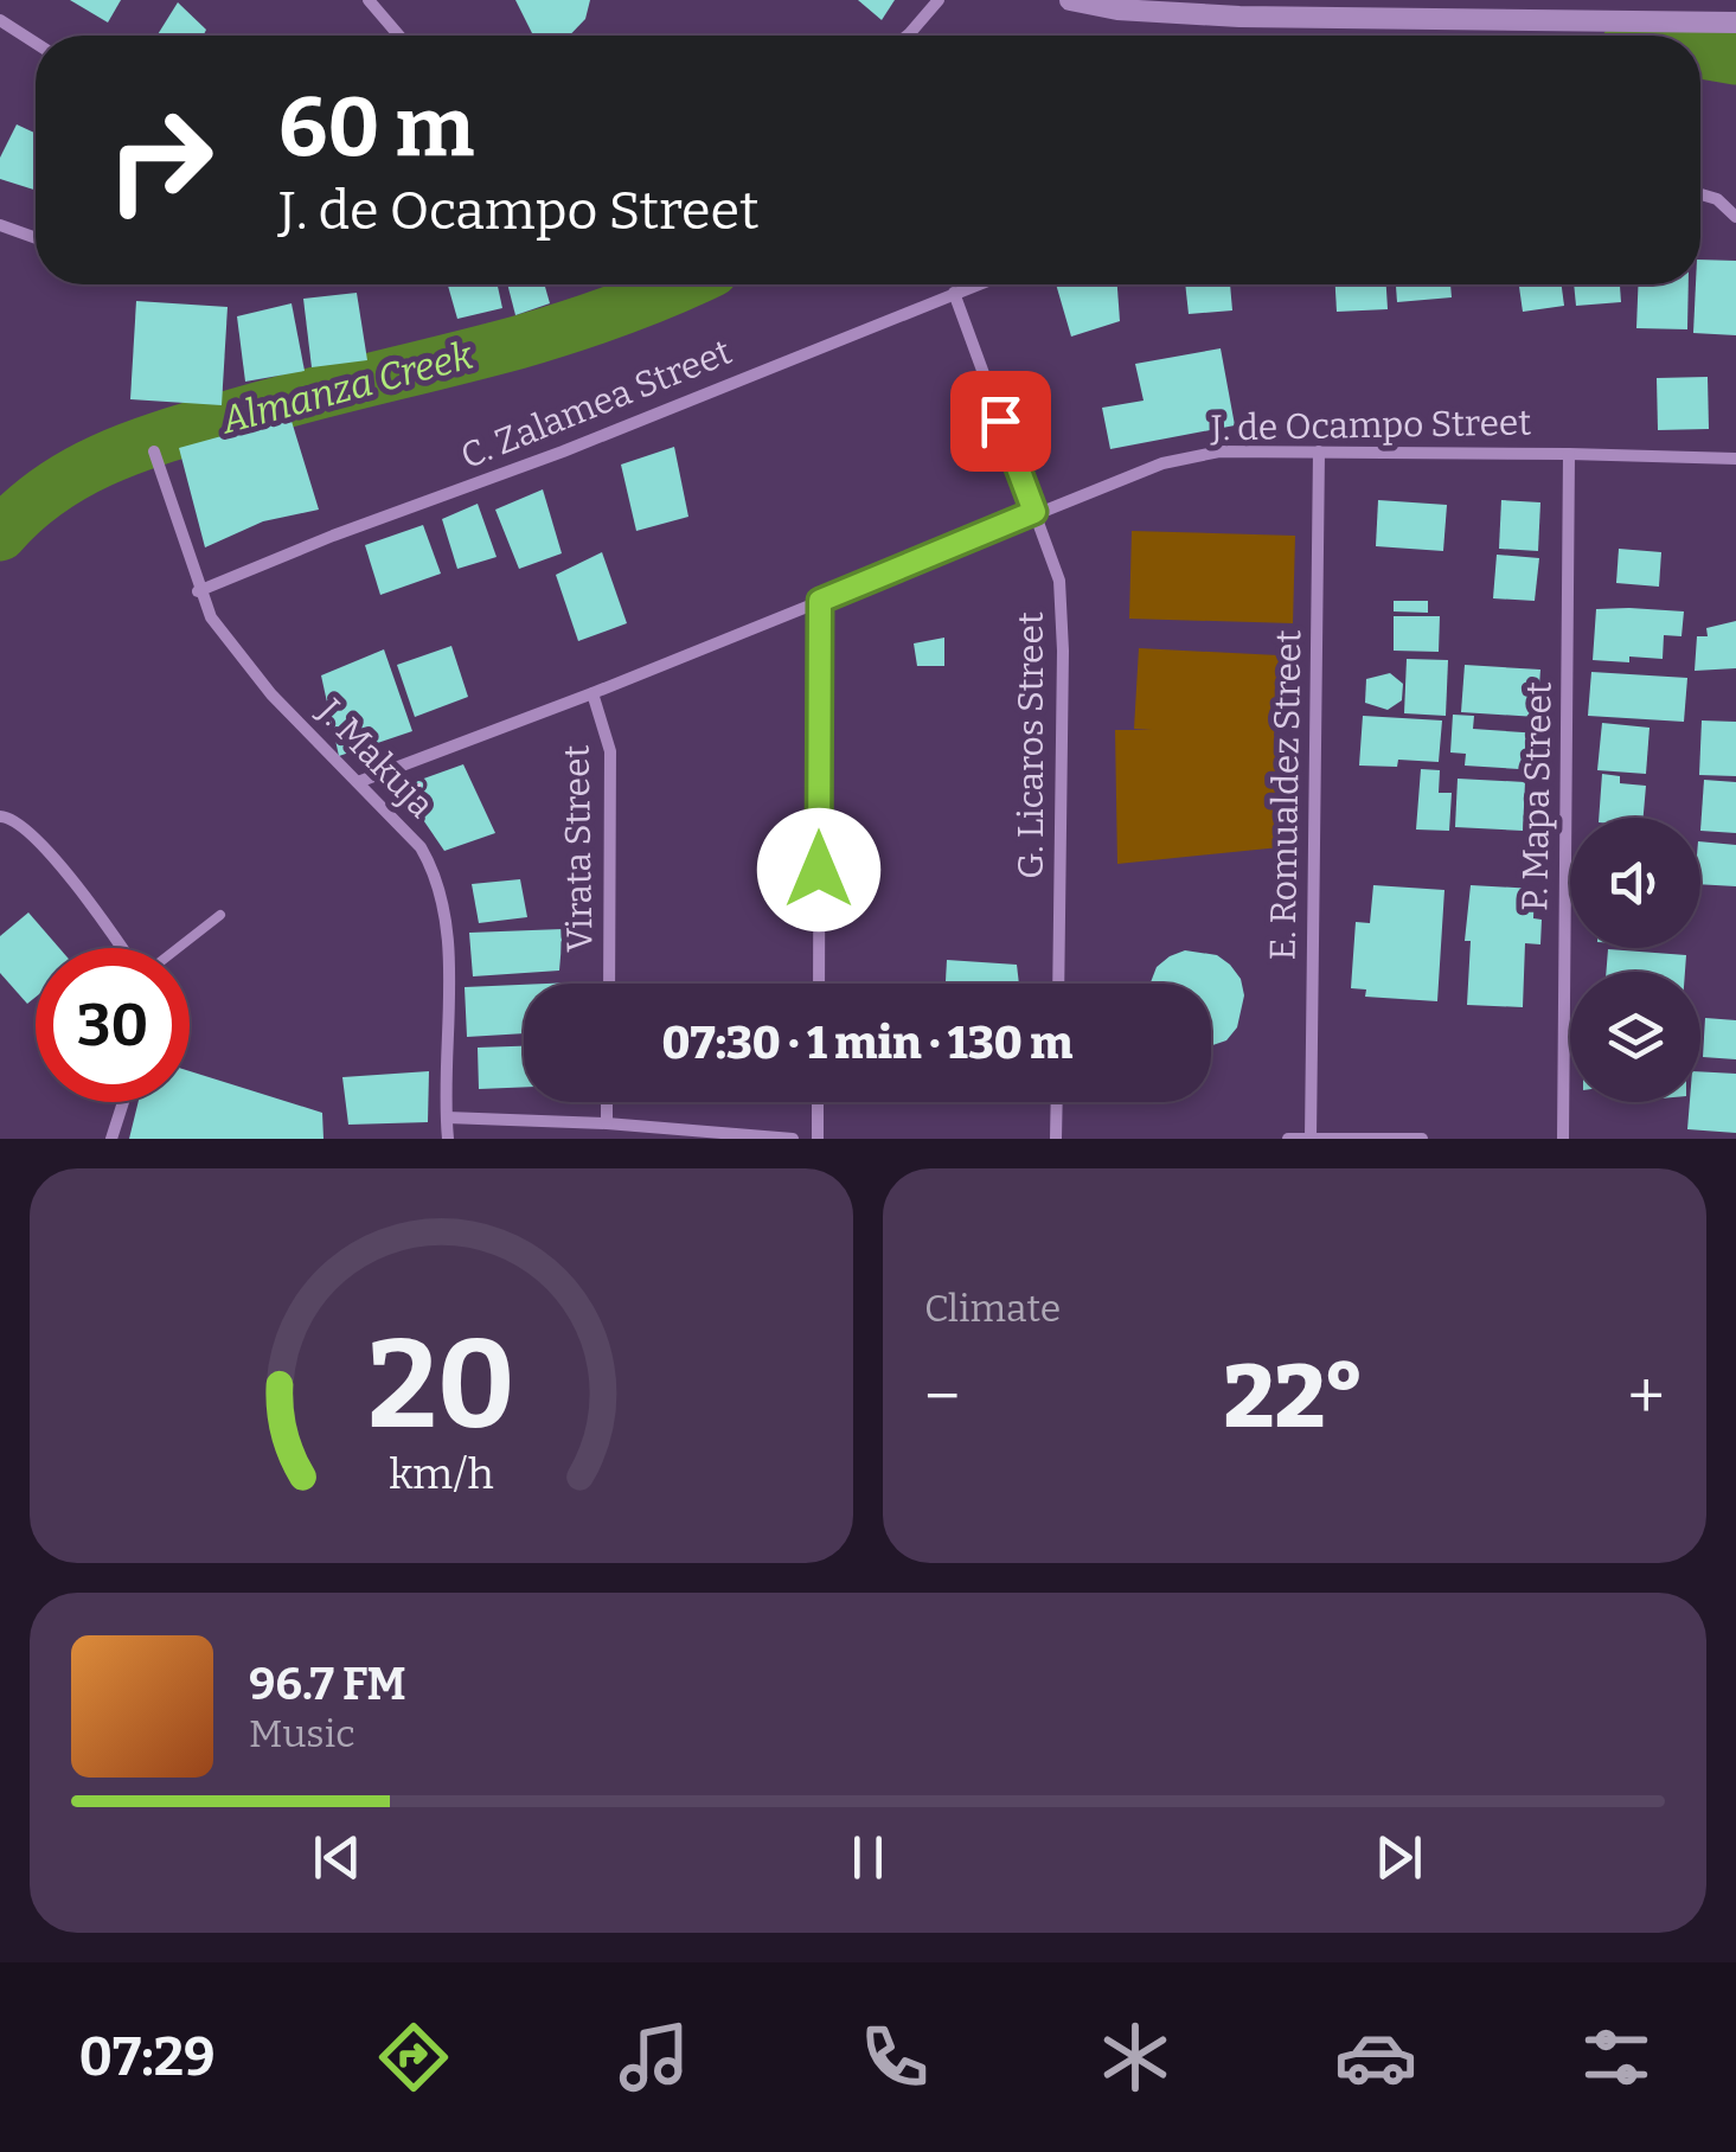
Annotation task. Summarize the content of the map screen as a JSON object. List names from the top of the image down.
{
  "streets": {
    "street": [
      "C. Zalamea Street",
      "J. de Ocampo Street",
      "G. Licaros Street",
      "J. Makuja",
      "E. Romualdez Street",
      "P. Mapa Street",
      "Virata Street"
    ]
  },
  "crossings": [
    ["C. Zalamea Street", "G. Licaros Street"],
    ["C. Zalamea Street", "J. Makuja"],
    ["J. de Ocampo Street", "G. Licaros Street"],
    ["J. de Ocampo Street", "J. Makuja"],
    ["J. de Ocampo Street", "E. Romualdez Street"],
    ["J. de Ocampo Street", "P. Mapa Street"],
    ["J. de Ocampo Street", "Virata Street"]
  ],
  "water": ["Almanza Creek"],
  "page": {
    "turn": ["60 m", "J. de Ocampo Street"],
    "limit": "30",
    "trip": "07:30 · 1 min · 130 m",
    "tile": "Climate",
    "heat": ["−", "22°", "+"],
    "song": ["96.7 FM", "Music"],
    "tabs": "07:29",
    "gauge": ["20", "km/h"]
  }
}
